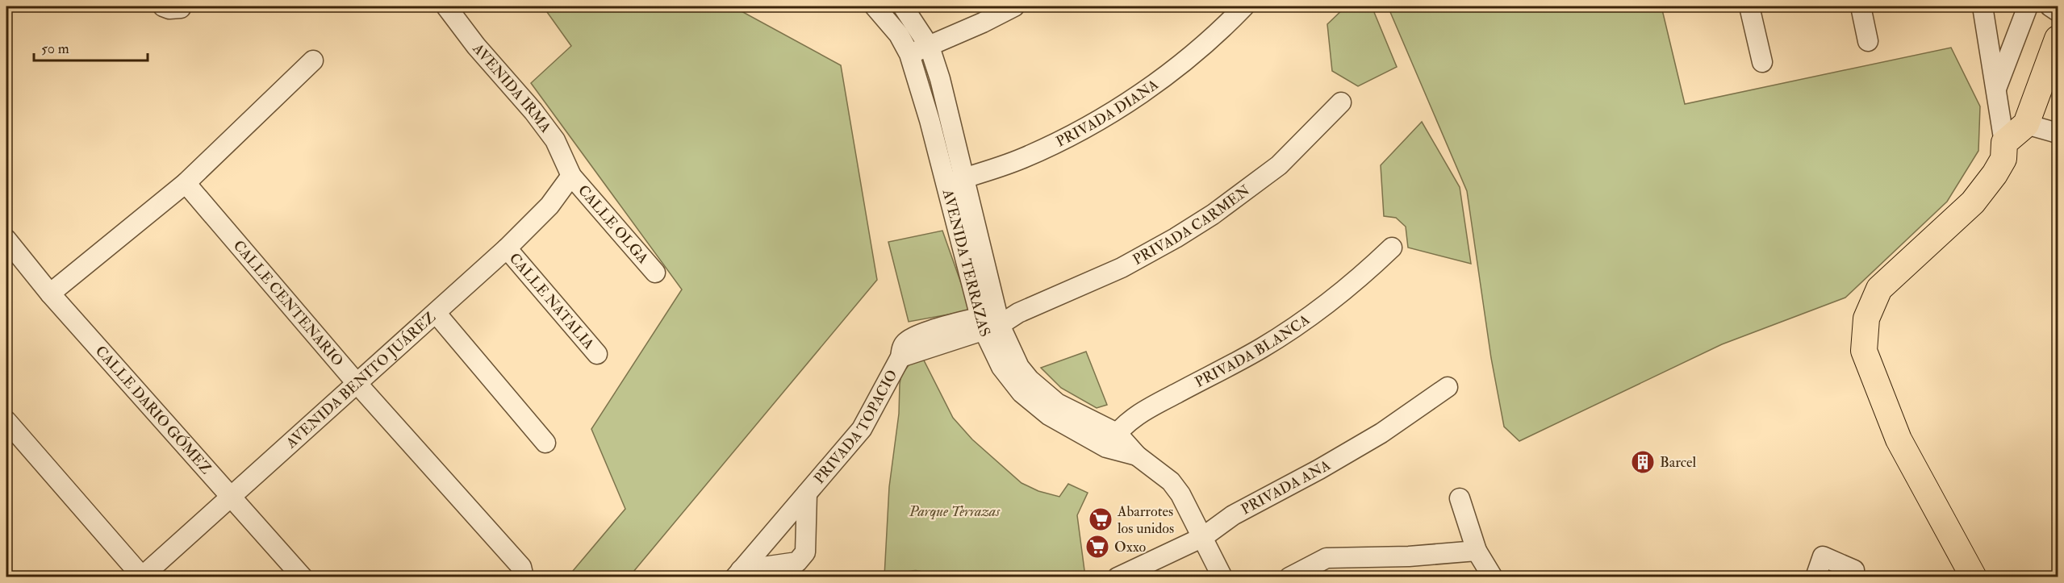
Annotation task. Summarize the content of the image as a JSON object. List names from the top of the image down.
{
  "streets": {
    "street": [
      "AVENIDA IRMA",
      "PRIVADA DIANA",
      "CALLE OLGA",
      "PRIVADA CARMEN",
      "AVENIDA TERRAZAS",
      "CALLE NATALIA",
      "CALLE CENTENARIO",
      "PRIVADA BLANCA",
      "AVENIDA BENITO JUÁREZ",
      "CALLE DARIO GÓMEZ",
      "PRIVADA TOPACIO",
      "PRIVADA ANA"
    ]
  },
  "crossings": [
    ["AVENIDA IRMA", "CALLE OLGA"],
    ["AVENIDA IRMA", "AVENIDA BENITO JUÁREZ"],
    ["PRIVADA DIANA", "AVENIDA TERRAZAS"],
    ["CALLE OLGA", "AVENIDA BENITO JUÁREZ"],
    ["PRIVADA CARMEN", "AVENIDA TERRAZAS"],
    ["PRIVADA CARMEN", "PRIVADA TOPACIO"],
    ["AVENIDA TERRAZAS", "PRIVADA BLANCA"],
    ["AVENIDA TERRAZAS", "PRIVADA TOPACIO"],
    ["AVENIDA TERRAZAS", "PRIVADA ANA"],
    ["CALLE NATALIA", "AVENIDA BENITO JUÁREZ"],
    ["CALLE CENTENARIO", "AVENIDA BENITO JUÁREZ"],
    ["AVENIDA BENITO JUÁREZ", "CALLE DARIO GÓMEZ"]
  ],
  "parks": ["Parque Terrazas"],
  "places": {
    "building": ["Barcel"],
    "supermarket": ["Abarrotes los unidos", "Oxxo"]
  },
  "scale_bar": "50 m"
}
